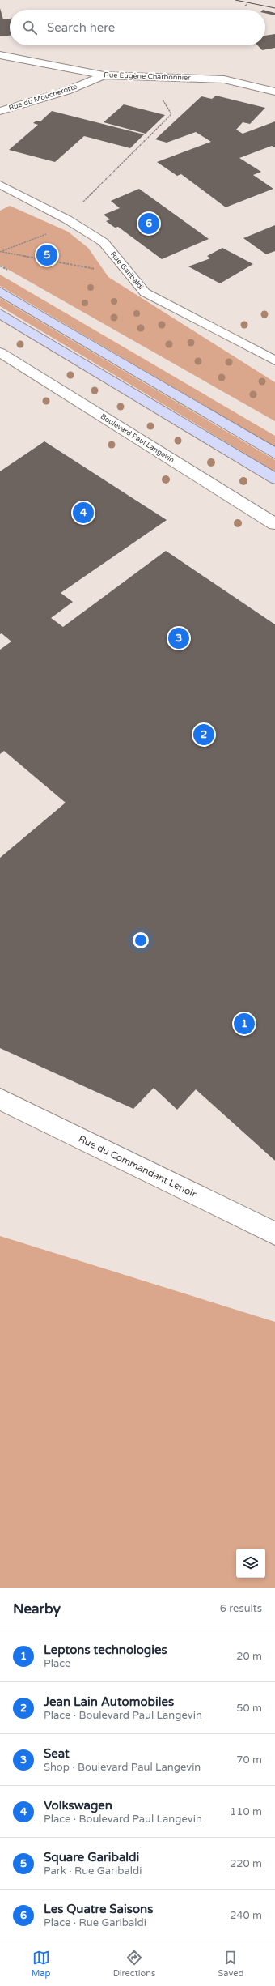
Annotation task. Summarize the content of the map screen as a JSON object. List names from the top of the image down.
{
  "streets": {
    "street": [
      "Rue Eugène Charbonnier",
      "Rue du Moucherotte",
      "Rue Garibaldi",
      "Boulevard Paul Langevin",
      "Rue du Commandant Lenoir"
    ]
  },
  "crossings": [
    ["Rue Eugène Charbonnier", "Rue du Moucherotte"]
  ],
  "page": {
    "search": "Search here",
    "pins": [
      "6",
      "5",
      "4",
      "3",
      "2",
      "1"
    ],
    "heading": ["Nearby", "6 results"],
    "list": [
      {
        "mark": "1",
        "name": "Leptons technologies",
        "note": "Place",
        "value": "20 m"
      },
      {
        "mark": "2",
        "name": "Jean Lain Automobiles",
        "note": "Place · Boulevard Paul Langevin",
        "value": "50 m"
      },
      {
        "mark": "3",
        "name": "Seat",
        "note": "Shop · Boulevard Paul Langevin",
        "value": "70 m"
      },
      {
        "mark": "4",
        "name": "Volkswagen",
        "note": "Place · Boulevard Paul Langevin",
        "value": "110 m"
      },
      {
        "mark": "5",
        "name": "Square Garibaldi",
        "note": "Park · Rue Garibaldi",
        "value": "220 m"
      },
      {
        "mark": "6",
        "name": "Les Quatre Saisons",
        "note": "Place · Rue Garibaldi",
        "value": "240 m"
      }
    ],
    "nav": ["Map", "Directions", "Saved"]
  }
}
